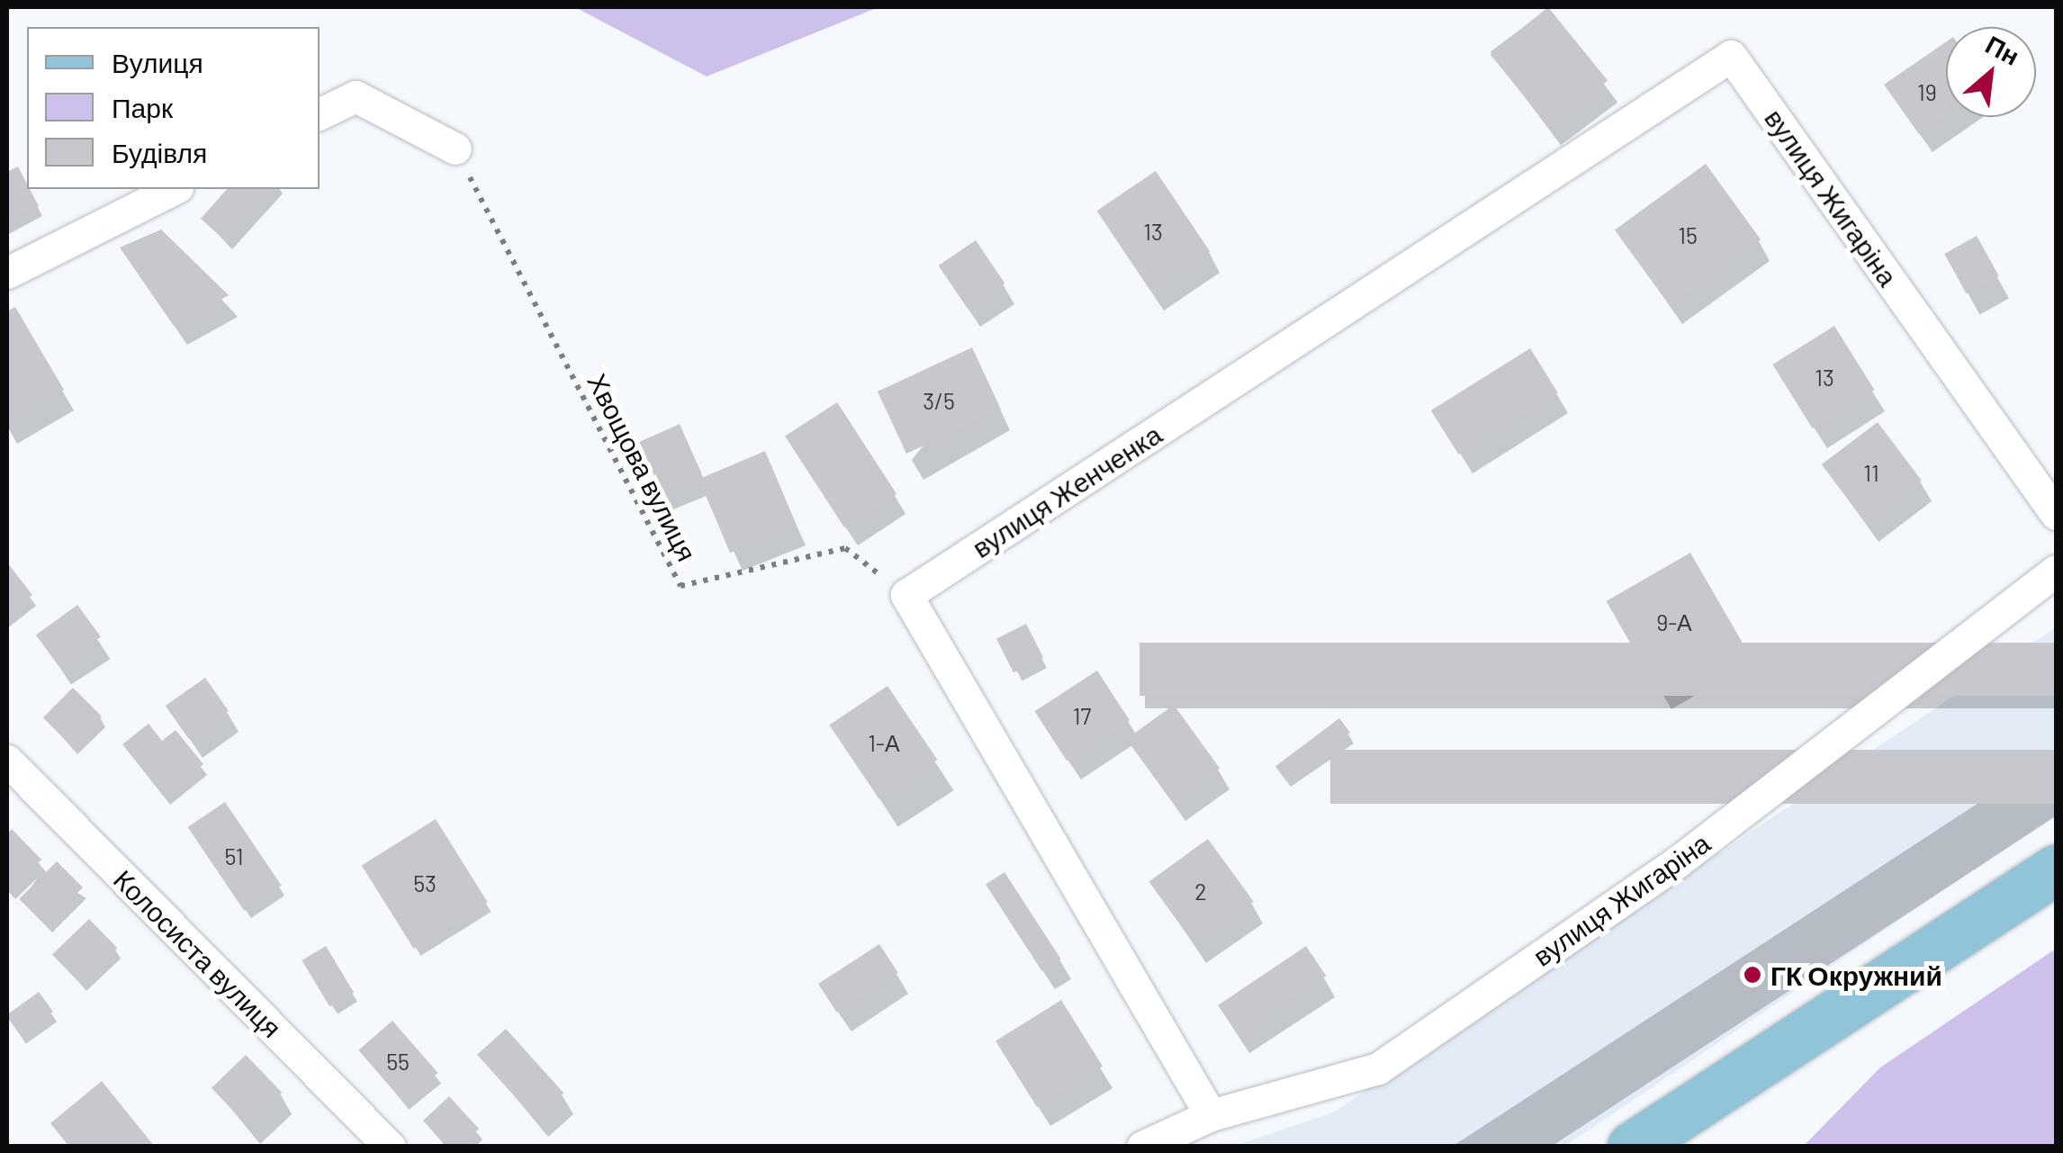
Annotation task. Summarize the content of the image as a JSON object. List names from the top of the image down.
{
  "streets": {
    "street": ["вулиця Жигаріна", "вулиця Женченка", "Колосиста вулиця"],
    "path": ["Хвощова вулиця"]
  },
  "crossings": [
    ["вулиця Жигаріна", "вулиця Женченка"],
    ["Хвощова вулиця", "вулиця Женченка"]
  ],
  "places": ["ГК Окружний"],
  "house_numbers": [
    "19",
    "13",
    "15",
    "13",
    "3/5",
    "11",
    "9-А",
    "17",
    "1-А",
    "51",
    "53",
    "2",
    "55"
  ],
  "legend": ["Вулиця", "Парк", "Будівля"],
  "north": "top right"
}
